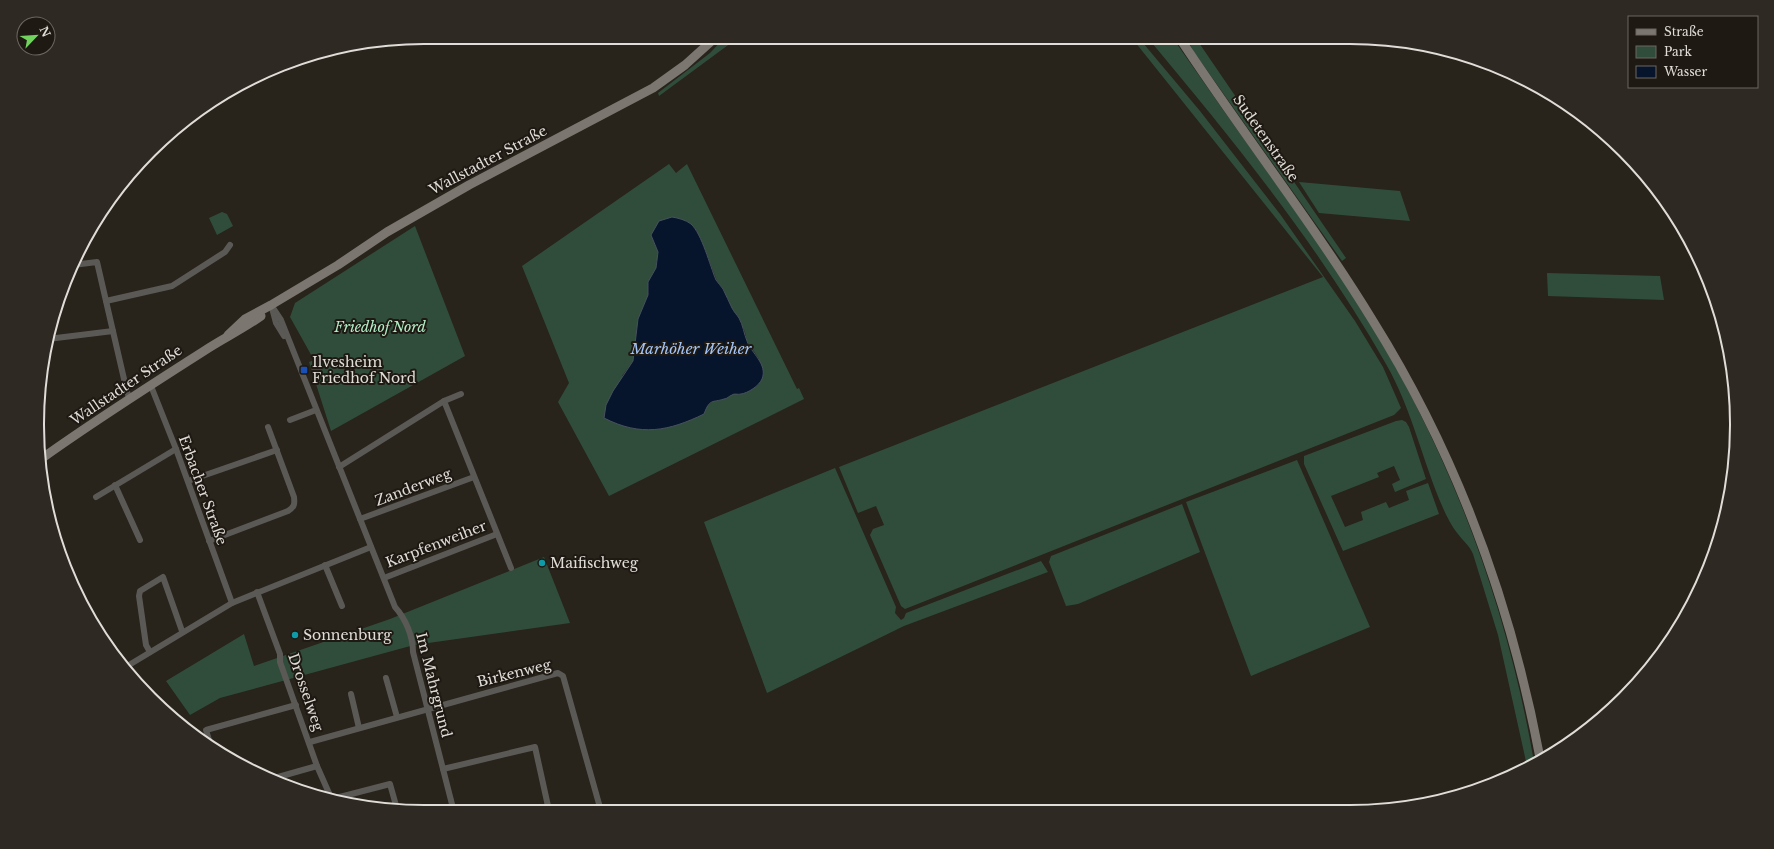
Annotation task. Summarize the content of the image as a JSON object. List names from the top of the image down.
{
  "streets": {
    "main road": ["Sudetenstraße", "Wallstadter Straße"],
    "street": [
      "Zanderweg",
      "Erbacher Straße",
      "Karpfenweiher",
      "Birkenweg",
      "Im Mahrgrund",
      "Drosselweg"
    ]
  },
  "crossings": [
    ["Wallstadter Straße", "Erbacher Straße"],
    ["Wallstadter Straße", "Im Mahrgrund"],
    ["Zanderweg", "Im Mahrgrund"],
    ["Karpfenweiher", "Im Mahrgrund"],
    ["Birkenweg", "Im Mahrgrund"],
    ["Birkenweg", "Drosselweg"]
  ],
  "water": ["Marhöher Weiher"],
  "parks": ["Friedhof Nord"],
  "places": {
    "transit": ["Ilvesheim Friedhof Nord"],
    "other": ["Maifischweg", "Sonnenburg"]
  },
  "legend": ["Straße", "Park", "Wasser"],
  "north": "top right"
}
